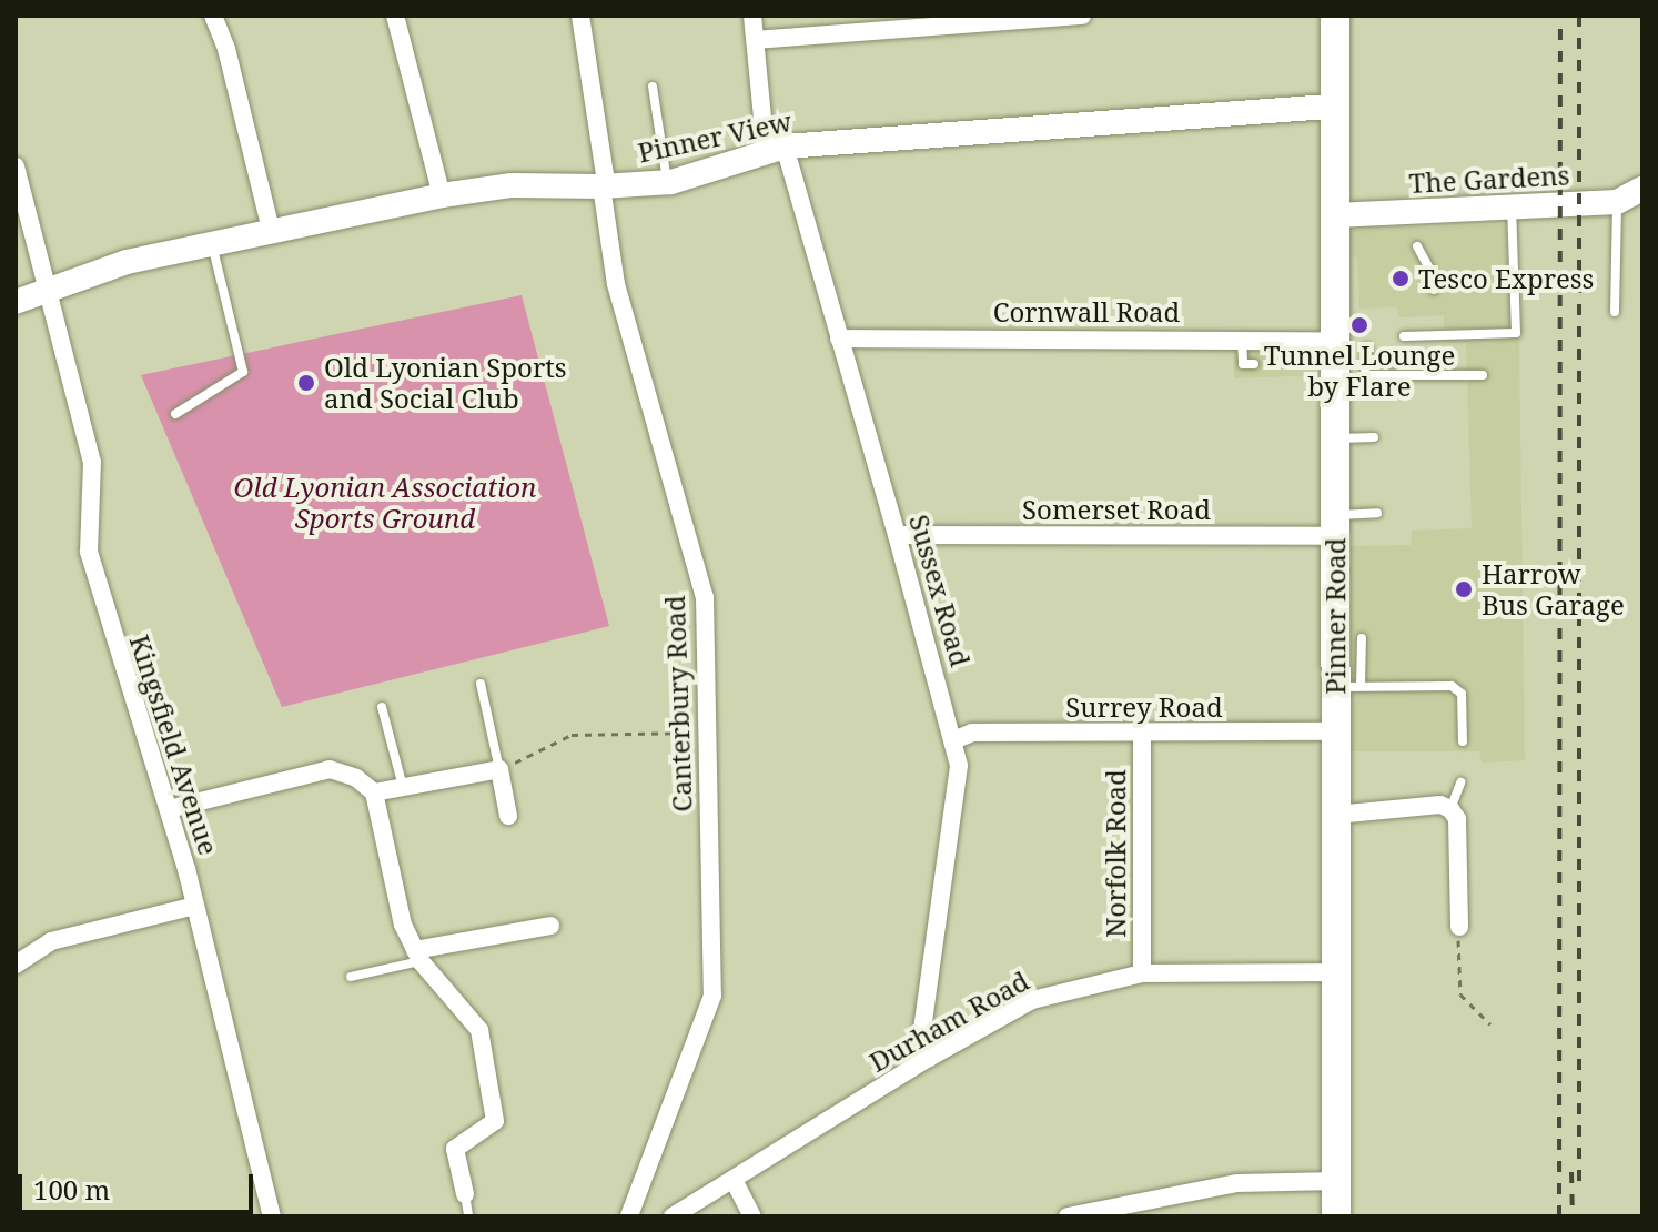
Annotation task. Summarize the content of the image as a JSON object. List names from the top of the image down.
{
  "streets": {
    "main road": ["Pinner Road"],
    "street": [
      "Pinner View",
      "The Gardens",
      "Cornwall Road",
      "Somerset Road",
      "Sussex Road",
      "Canterbury Road",
      "Surrey Road",
      "Kingsfield Avenue",
      "Norfolk Road",
      "Durham Road"
    ]
  },
  "crossings": [
    ["Pinner View", "Sussex Road"],
    ["Pinner View", "Pinner Road"],
    ["Pinner View", "Canterbury Road"],
    ["Pinner View", "Kingsfield Avenue"],
    ["The Gardens", "Pinner Road"],
    ["Cornwall Road", "Sussex Road"],
    ["Cornwall Road", "Pinner Road"],
    ["Somerset Road", "Sussex Road"],
    ["Somerset Road", "Pinner Road"],
    ["Sussex Road", "Surrey Road"],
    ["Sussex Road", "Durham Road"],
    ["Pinner Road", "Surrey Road"],
    ["Pinner Road", "Durham Road"],
    ["Surrey Road", "Norfolk Road"],
    ["Norfolk Road", "Durham Road"]
  ],
  "parks": ["Old Lyonian Association Sports Ground"],
  "places": [
    "Tesco Express",
    "Tunnel Lounge by Flare",
    "Old Lyonian Sports and Social Club",
    "Harrow Bus Garage"
  ],
  "scale_bar": "100 m"
}
